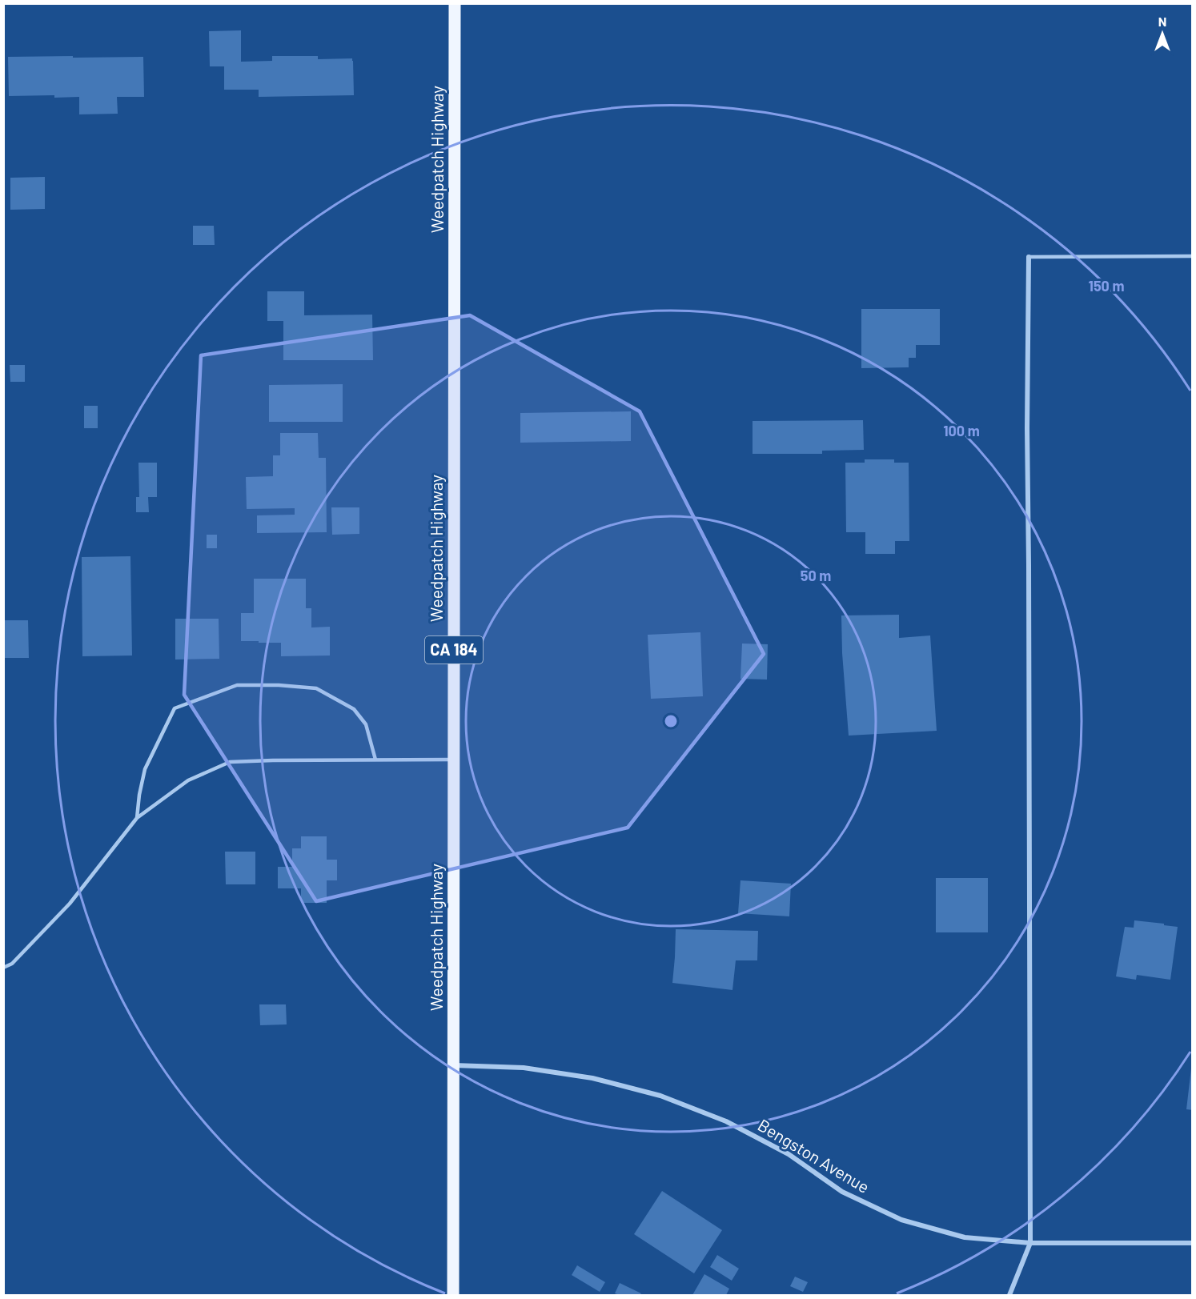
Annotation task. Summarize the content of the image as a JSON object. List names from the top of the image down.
{
  "streets": {
    "main road": ["Weedpatch Highway", "CA 184"],
    "street": ["Bengston Avenue"]
  },
  "crossings": [
    ["Weedpatch Highway", "Bengston Avenue"]
  ],
  "north": "top",
  "rings": ["150 m", "100 m", "50 m"]
}
